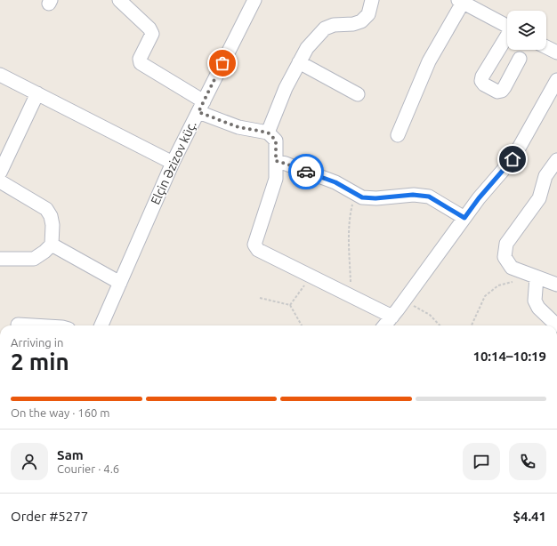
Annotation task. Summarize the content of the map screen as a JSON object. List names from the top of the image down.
{
  "streets": {
    "street": ["Elçin Əzizov küç."]
  },
  "page": {
    "heading": ["2 min", "Arriving in", "10:14–10:19"],
    "panel": [
      "Sam",
      "Courier · 4.6",
      "Order #5277",
      "$4.41"
    ],
    "bar": "On the way · 160 m"
  }
}
